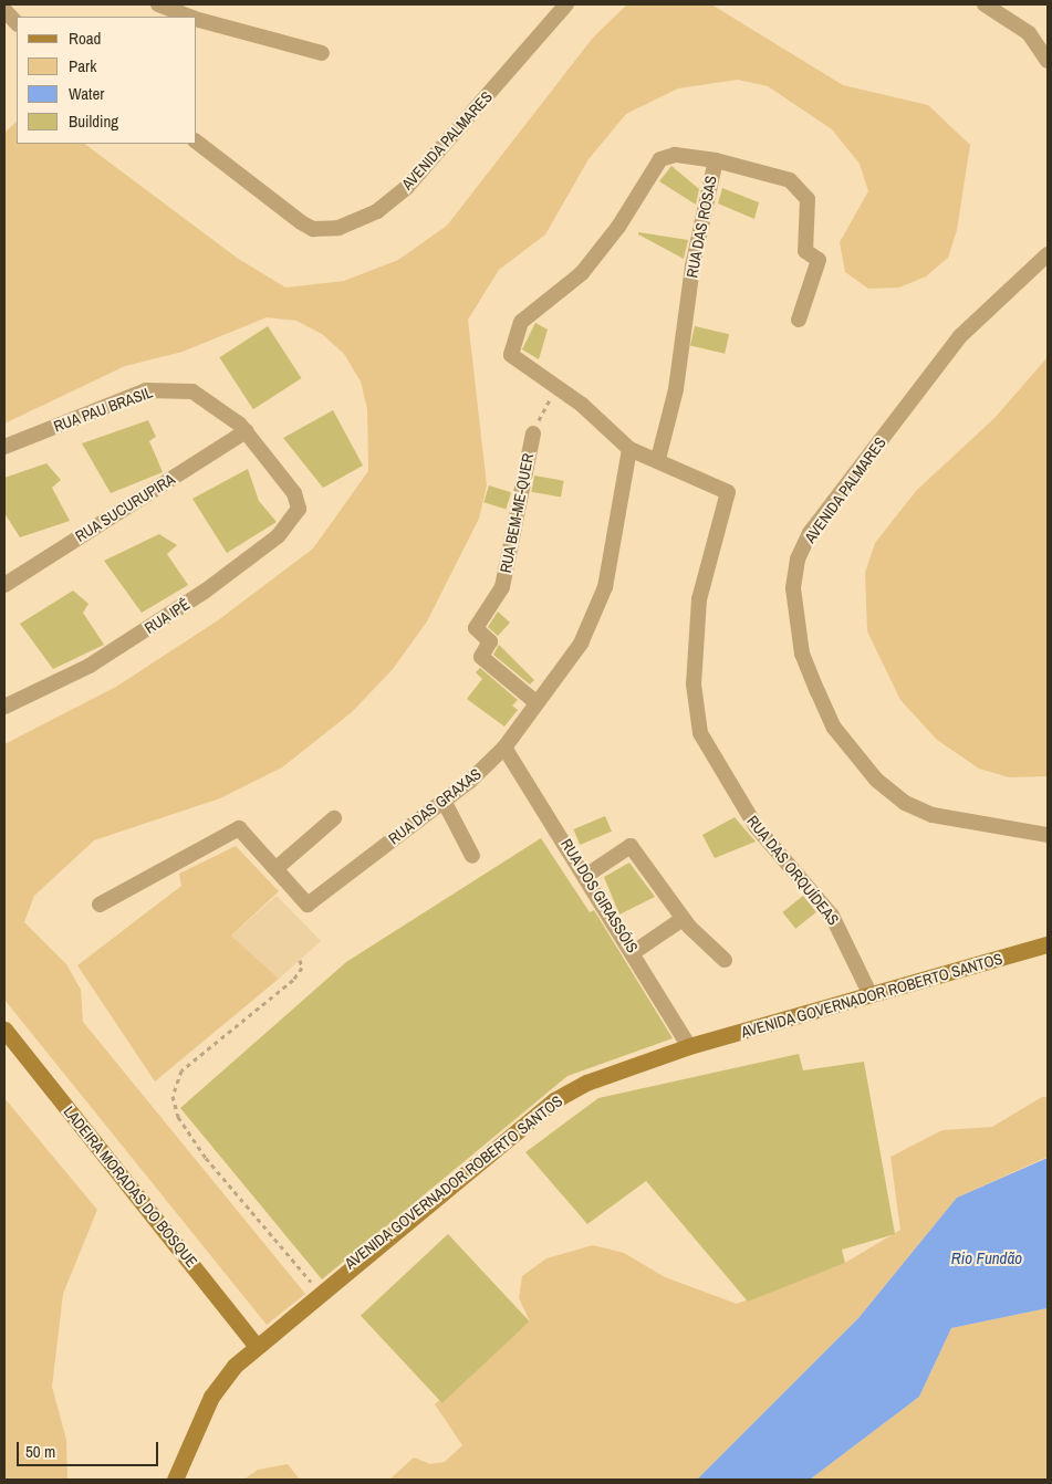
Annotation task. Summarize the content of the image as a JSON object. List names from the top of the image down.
{
  "streets": {
    "main road": ["AVENIDA GOVERNADOR ROBERTO SANTOS", "LADEIRA MORADAS DO BOSQUE"],
    "street": [
      "AVENIDA PALMARES",
      "RUA DAS ROSAS",
      "RUA PAU BRASIL",
      "RUA SUCURUPIRA",
      "RUA BEM-ME-QUER",
      "RUA IPÊ",
      "RUA DAS GRAXAS",
      "RUA DAS ORQUÍDEAS",
      "RUA DOS GIRASSÓIS"
    ]
  },
  "crossings": [
    ["RUA DAS ROSAS", "RUA DAS ORQUÍDEAS"],
    ["RUA PAU BRASIL", "RUA SUCURUPIRA"],
    ["RUA PAU BRASIL", "RUA IPÊ"],
    ["RUA BEM-ME-QUER", "RUA DAS GRAXAS"],
    ["RUA DAS GRAXAS", "RUA DOS GIRASSÓIS"],
    ["RUA DAS ORQUÍDEAS", "AVENIDA GOVERNADOR ROBERTO SANTOS"],
    ["RUA DOS GIRASSÓIS", "AVENIDA GOVERNADOR ROBERTO SANTOS"],
    ["AVENIDA GOVERNADOR ROBERTO SANTOS", "LADEIRA MORADAS DO BOSQUE"]
  ],
  "water": ["Rio Fundão"],
  "legend": [
    "Road",
    "Park",
    "Water",
    "Building"
  ],
  "scale_bar": "50 m"
}
